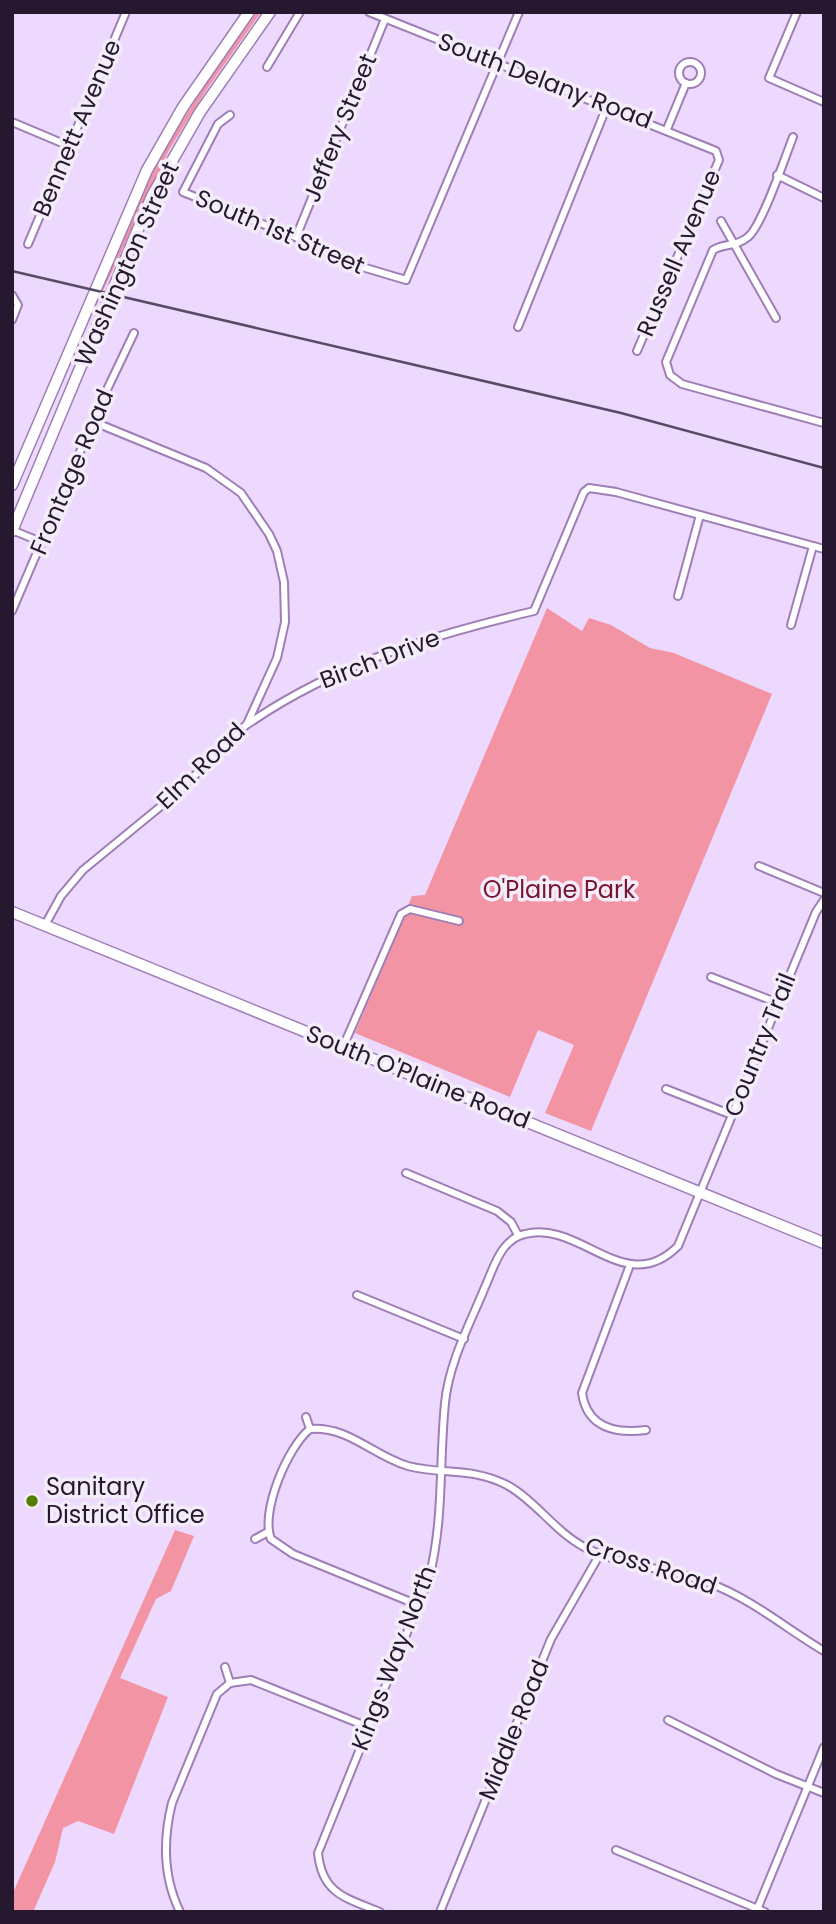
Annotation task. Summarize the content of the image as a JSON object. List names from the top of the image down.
{
  "streets": {
    "main road": ["Washington Street", "South O'Plaine Road"],
    "street": [
      "South Delany Road",
      "Bennett Avenue",
      "Jeffery Street",
      "South 1st Street",
      "Russell Avenue",
      "Frontage Road",
      "Birch Drive",
      "Elm Road",
      "Country Trail",
      "Cross Road",
      "Kings Way North",
      "Middle Road"
    ]
  },
  "crossings": [
    ["South Delany Road", "Jeffery Street"],
    ["South Delany Road", "South 1st Street"],
    ["South Delany Road", "Russell Avenue"],
    ["Jeffery Street", "South 1st Street"],
    ["Frontage Road", "Elm Road"],
    ["Birch Drive", "Elm Road"],
    ["Elm Road", "South O'Plaine Road"],
    ["Country Trail", "South O'Plaine Road"],
    ["Cross Road", "Kings Way North"],
    ["Cross Road", "Middle Road"]
  ],
  "parks": ["O'Plaine Park"],
  "places": ["Sanitary District Office"]
}
